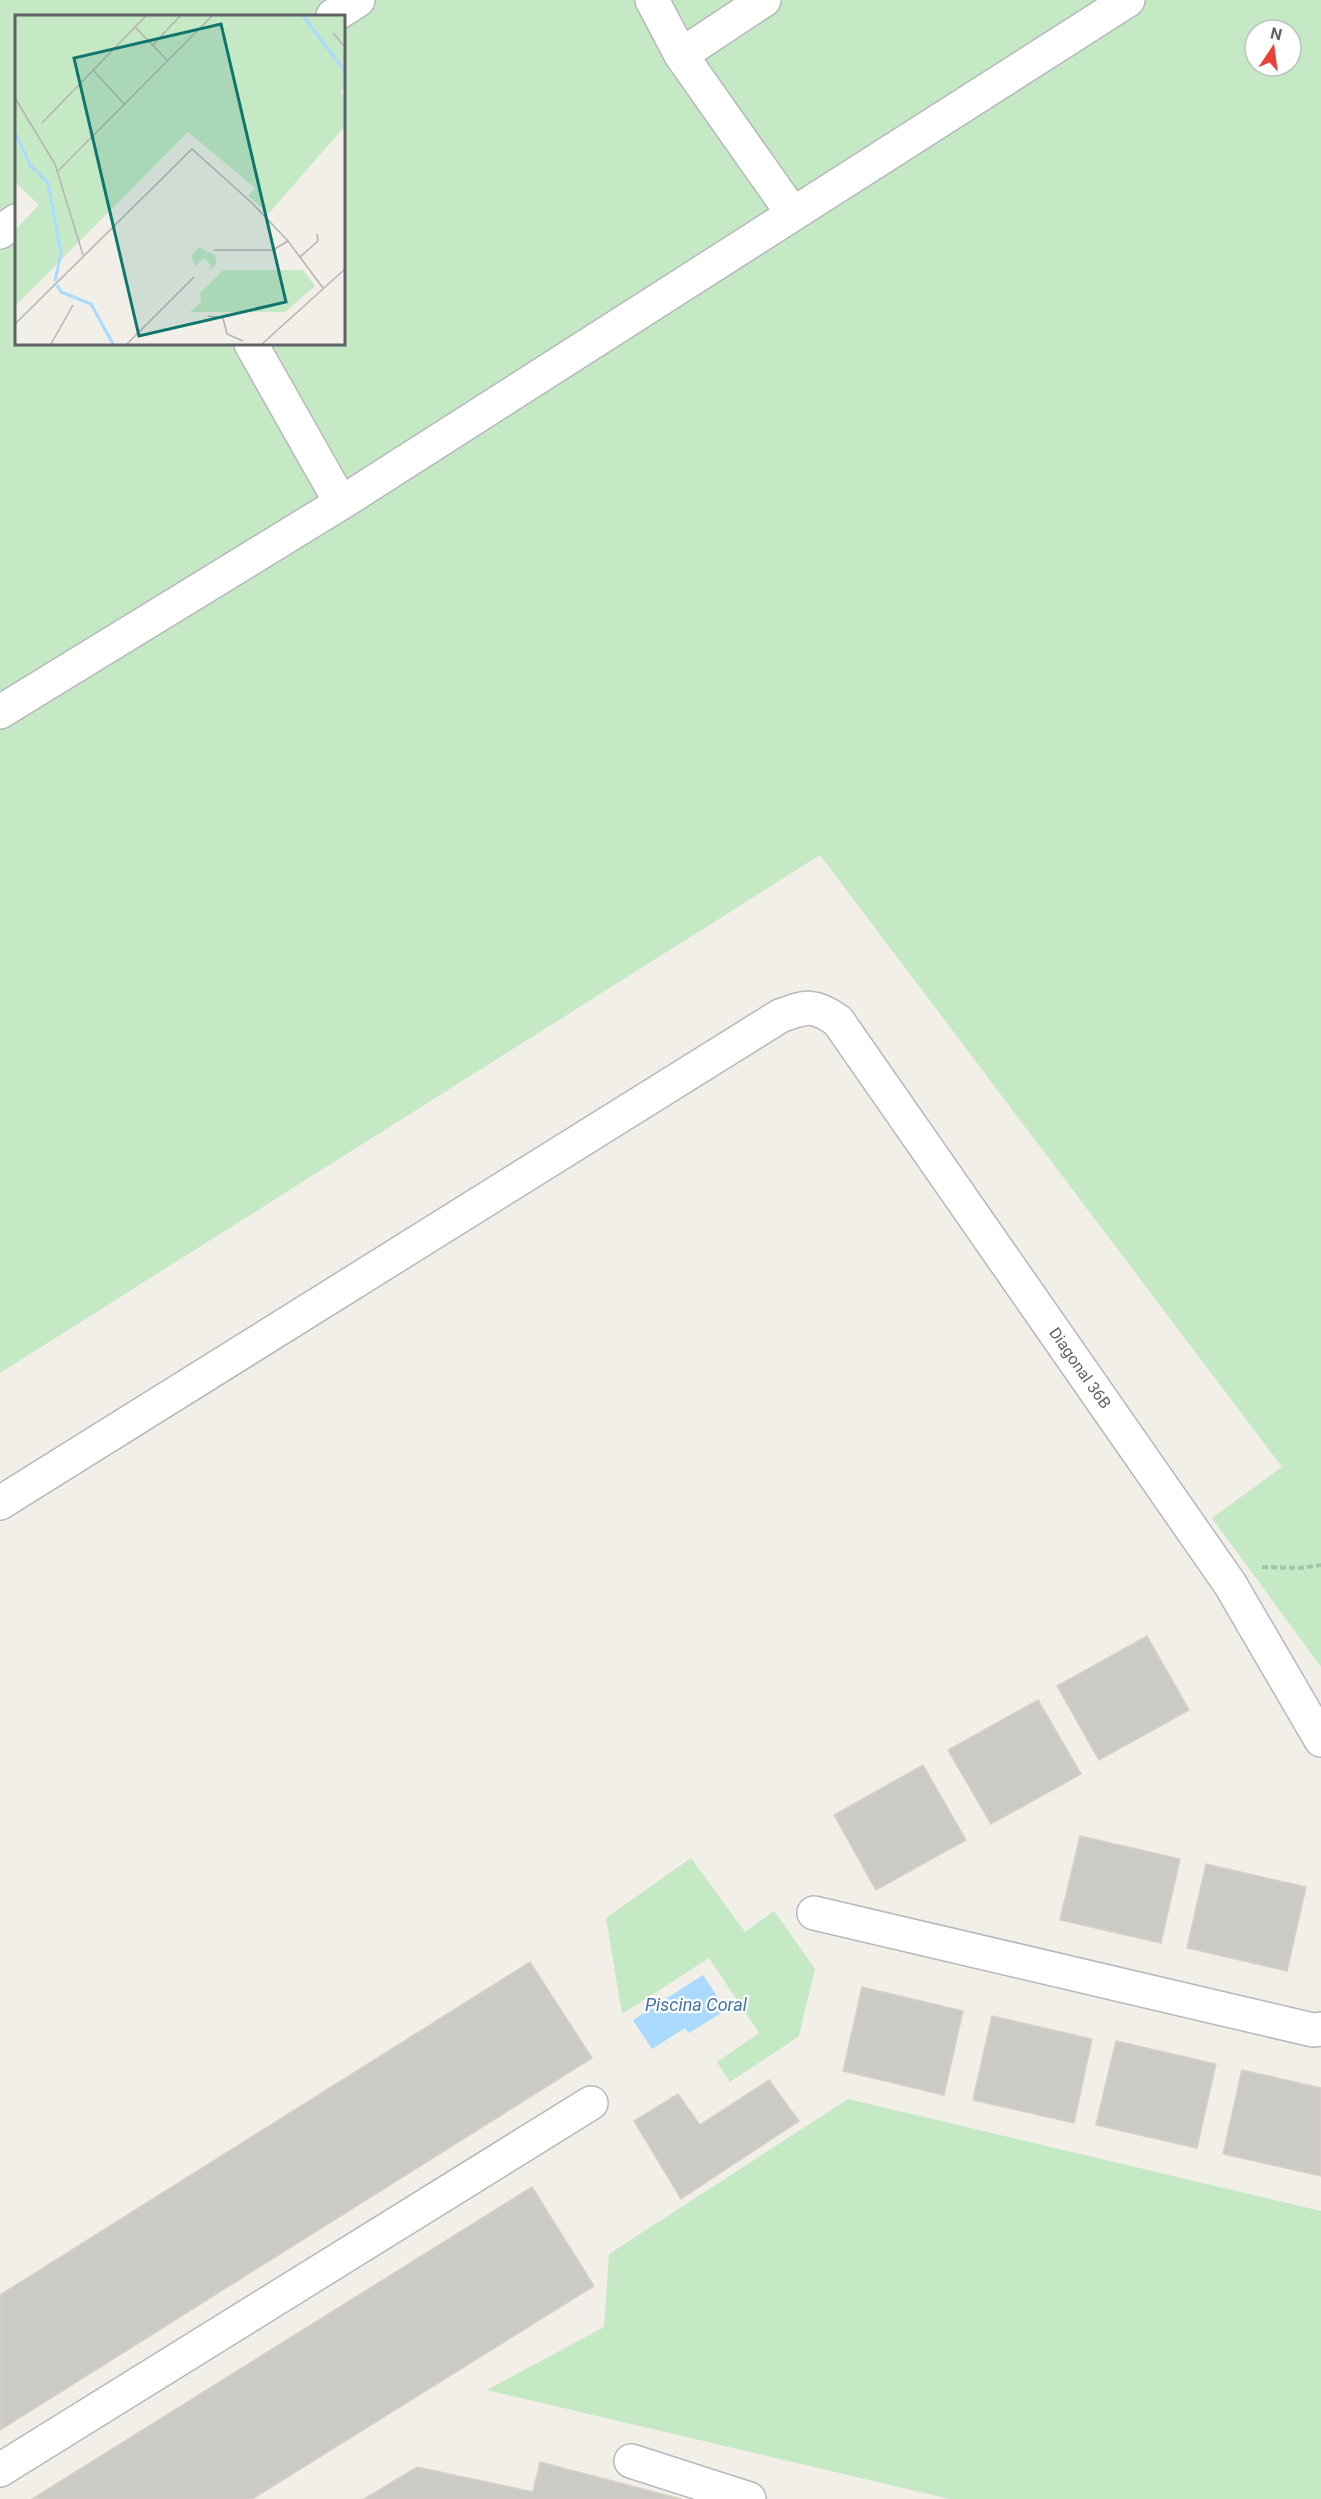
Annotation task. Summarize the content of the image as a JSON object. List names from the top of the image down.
{
  "streets": {
    "street": ["Diagonal 36B"]
  },
  "water": ["Piscina Coral"],
  "north": "top"
}
